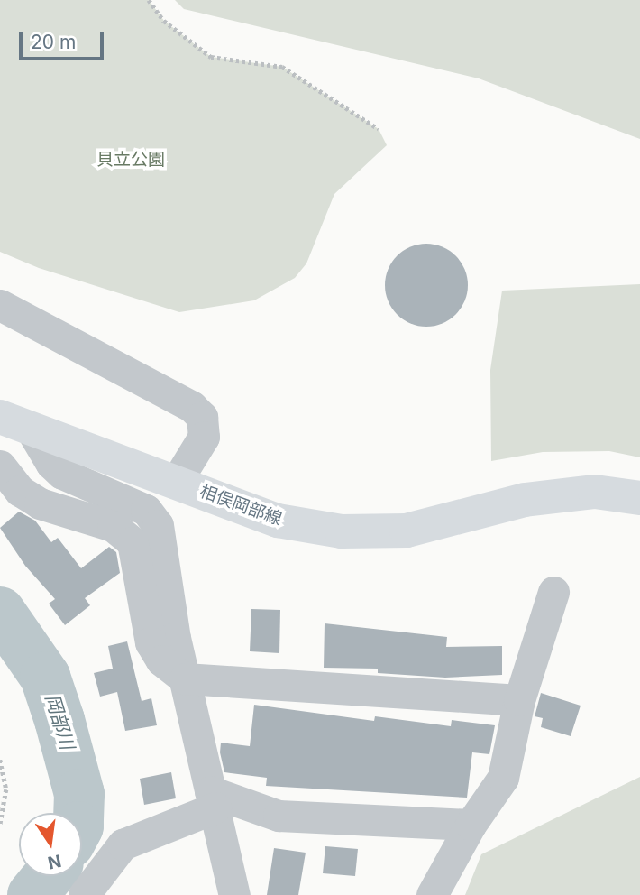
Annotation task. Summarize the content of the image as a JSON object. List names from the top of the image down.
{
  "streets": {
    "main road": ["相俣岡部線"]
  },
  "water": ["岡部川"],
  "parks": ["貝立公園"],
  "scale_bar": "20 m",
  "north": "bottom"
}
